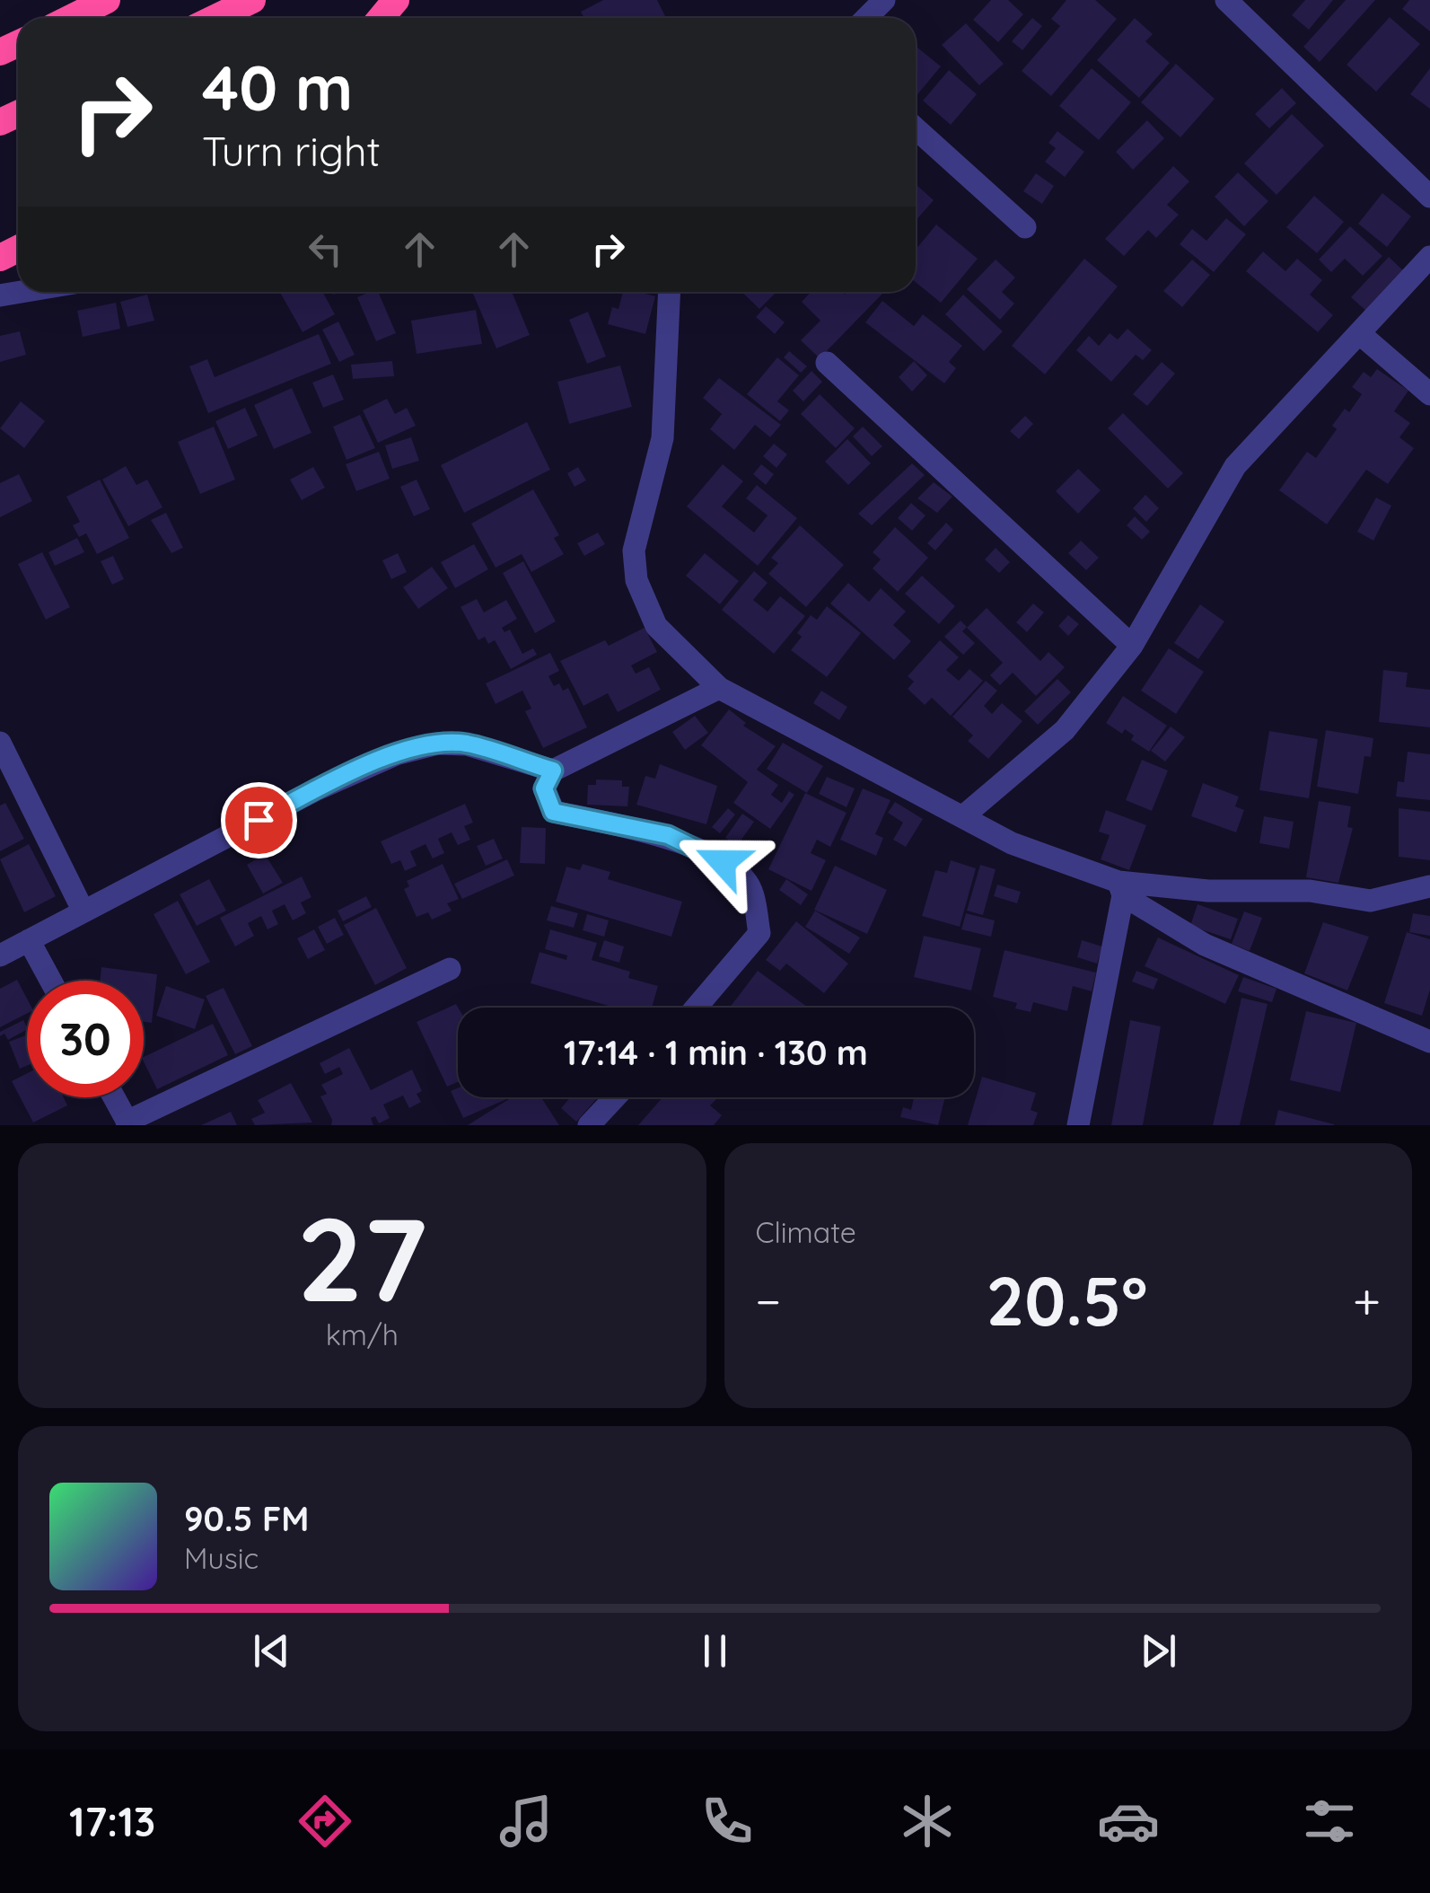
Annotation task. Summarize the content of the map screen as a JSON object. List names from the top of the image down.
{
  "page": {
    "turn": ["40 m", "Turn right"],
    "limit": "30",
    "trip": "17:14 · 1 min · 130 m",
    "tile": [
      ["27", "km/h"],
      "Climate"
    ],
    "heat": ["−", "20.5°", "+"],
    "song": ["90.5 FM", "Music"],
    "tabs": "17:13"
  }
}
